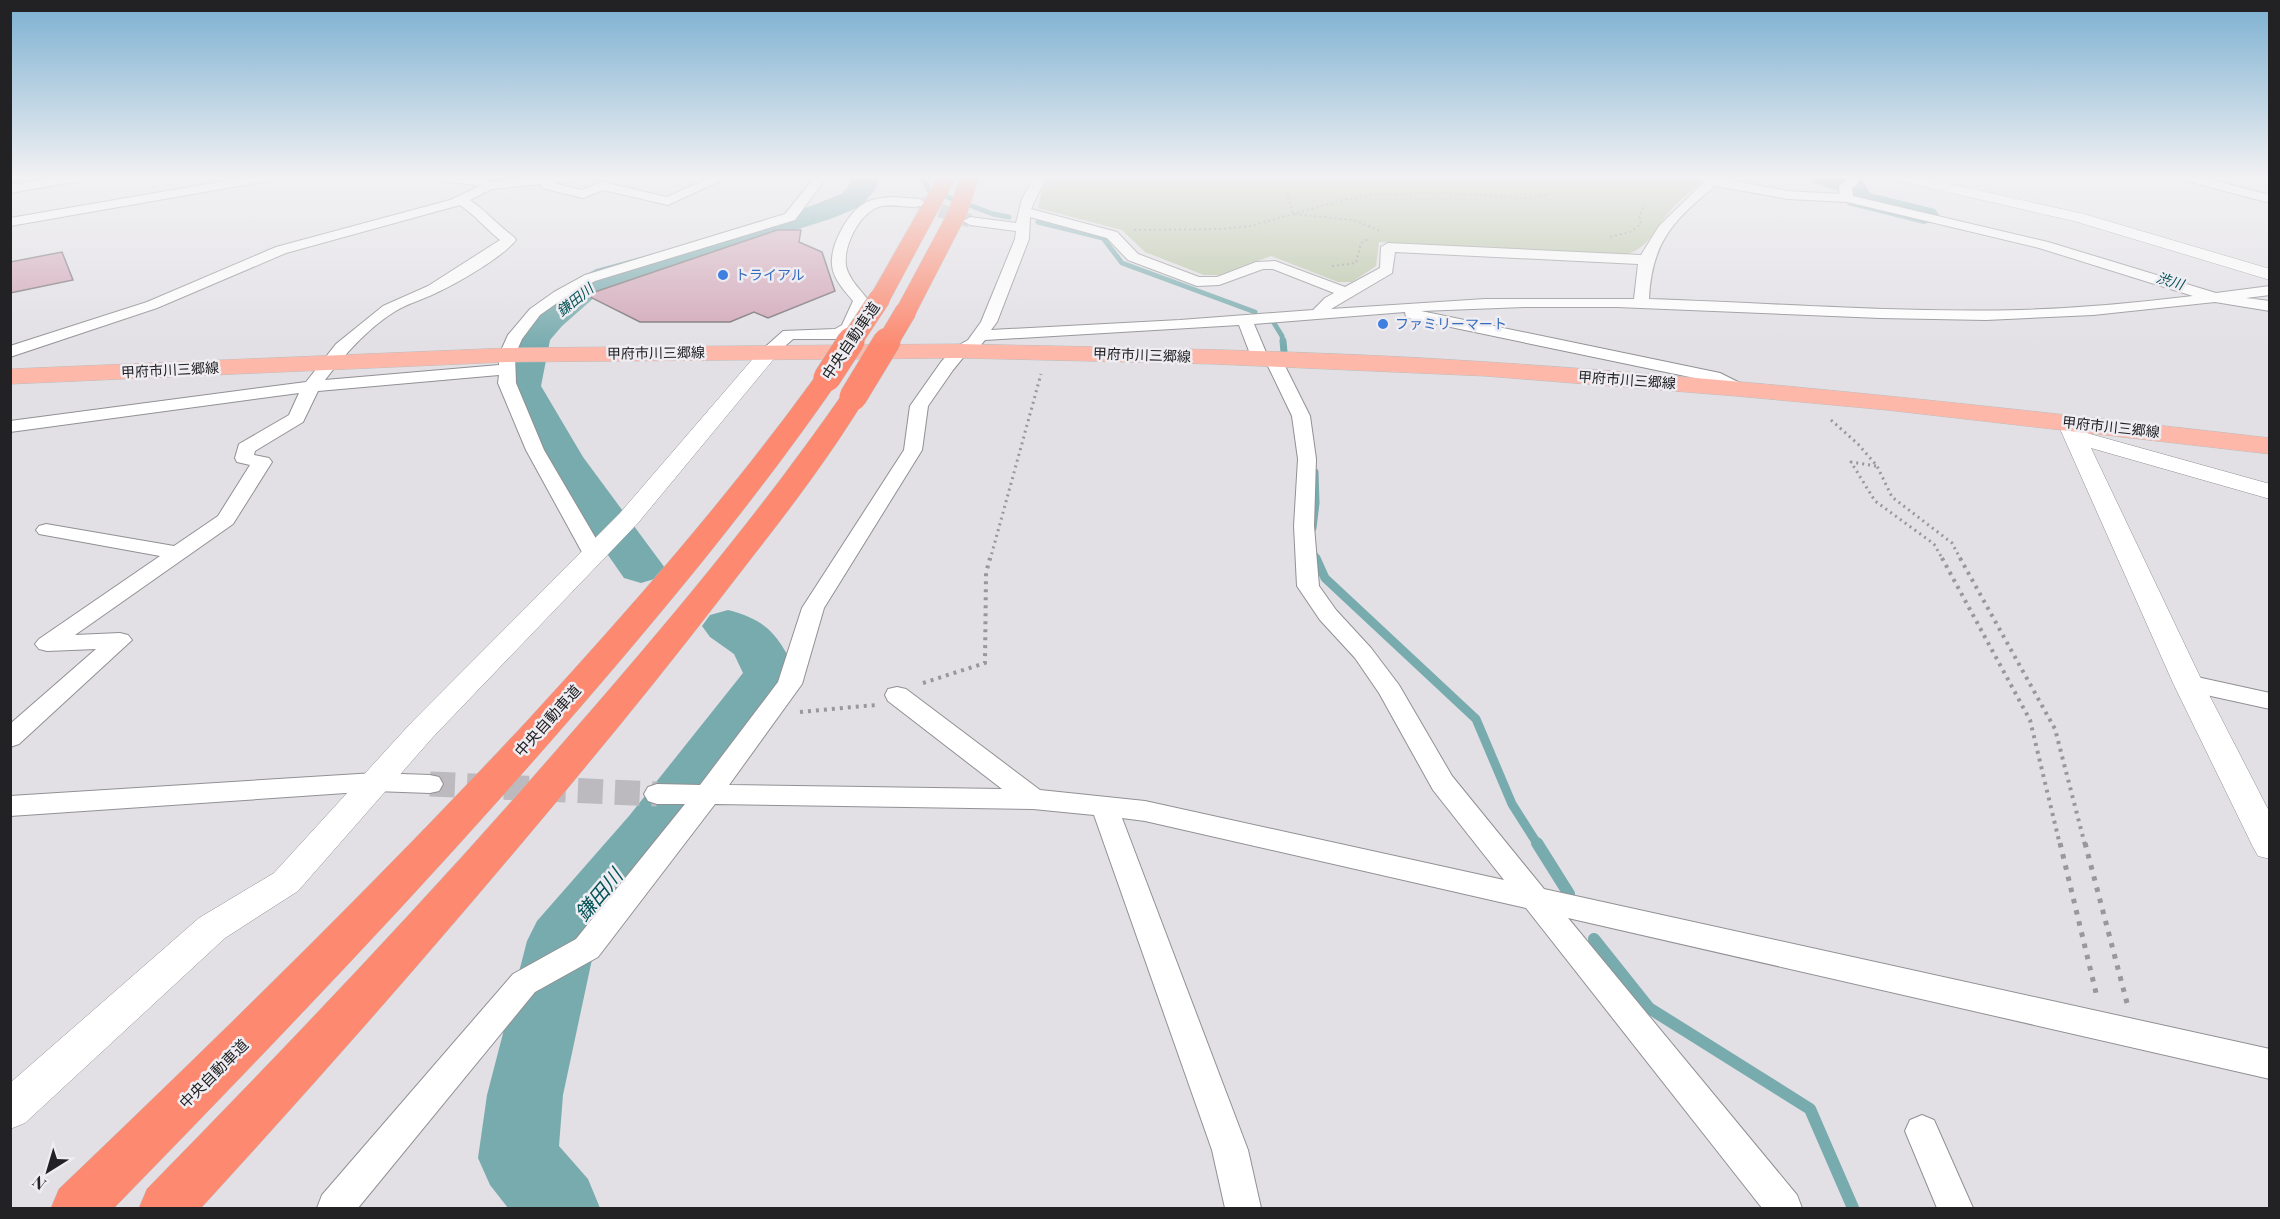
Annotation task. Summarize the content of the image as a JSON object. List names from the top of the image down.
{
  "streets": {
    "highway": ["中央自動車道"],
    "main road": ["甲府市川三郷線"]
  },
  "water": ["渋川", "鎌田川"],
  "places": ["トライアル", "ファミリーマート"],
  "north": "bottom left"
}
